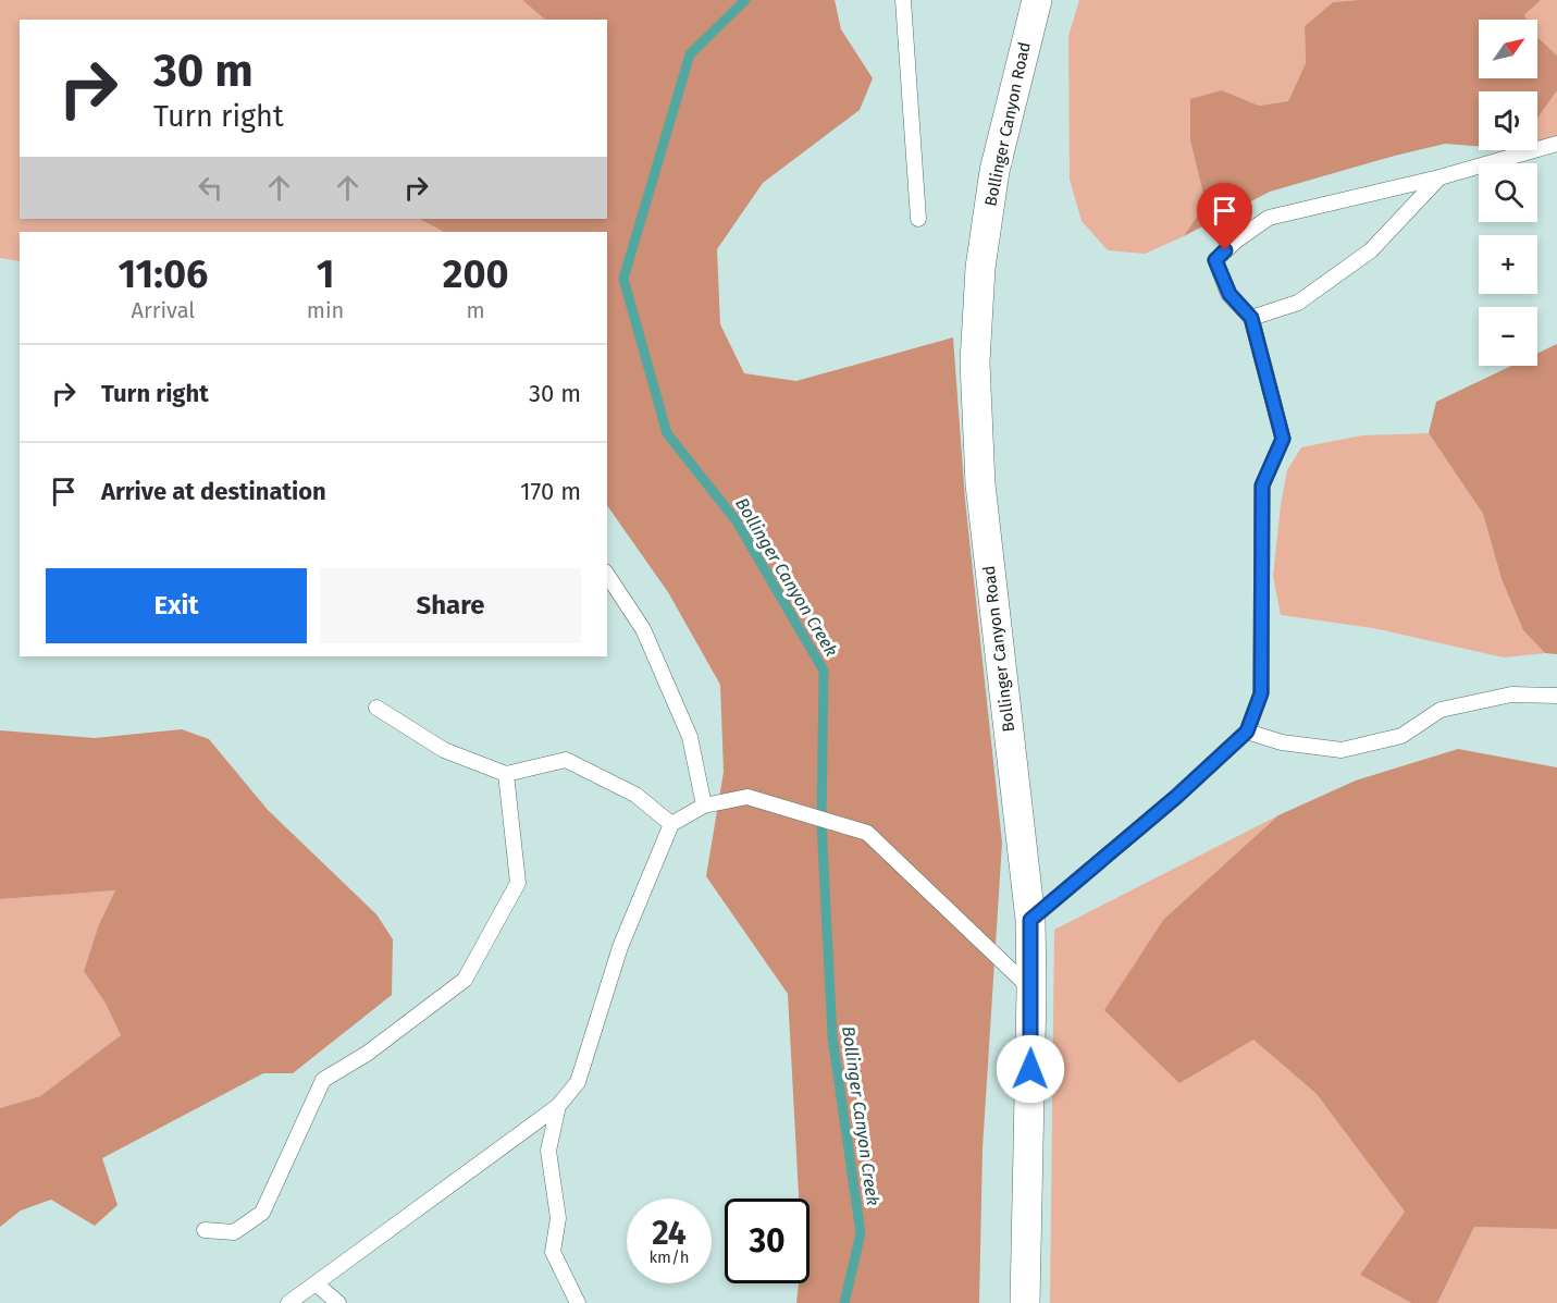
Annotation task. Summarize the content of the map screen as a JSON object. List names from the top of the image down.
{
  "streets": {
    "street": ["Bollinger Canyon Road"]
  },
  "water": ["Bollinger Canyon Creek"],
  "north": "top right",
  "page": {
    "map_buttons": ["+", "−"],
    "turn": ["30 m", "Turn right"],
    "eta": [
      "11:06",
      "Arrival",
      "1",
      "min",
      "200",
      "m"
    ],
    "list": [
      {
        "name": "Turn right",
        "value": "30 m"
      },
      {
        "name": "Arrive at destination",
        "value": "170 m"
      }
    ],
    "buttons": ["Exit", "Share"],
    "speed": "24 km/h",
    "limit": "30"
  }
}
